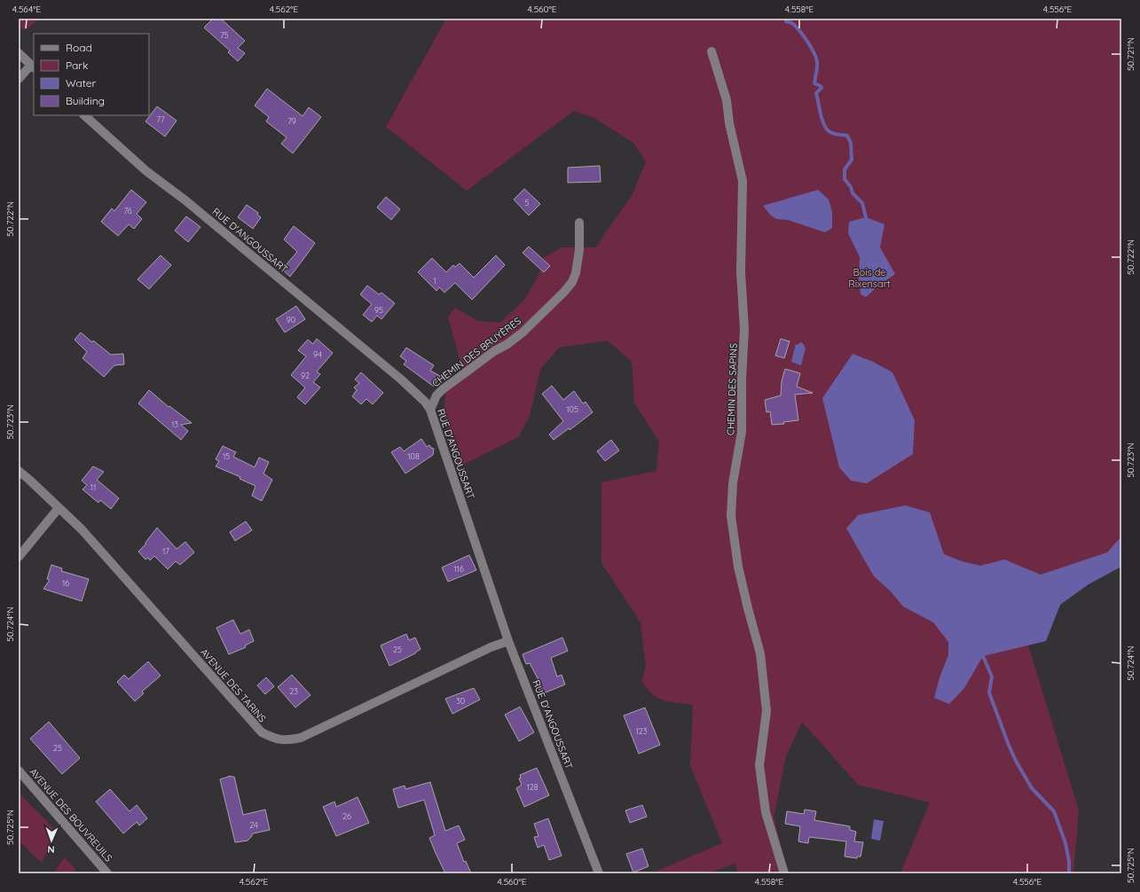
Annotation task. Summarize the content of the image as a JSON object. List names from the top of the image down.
{
  "streets": {
    "street": [
      "RUE D'ANGOUSSART",
      "CHEMIN DES BRUYÈRES",
      "CHEMIN DES SAPINS",
      "AVENUE DES TARINS",
      "AVENUE DES BOUVREUILS"
    ]
  },
  "crossings": [
    ["RUE D'ANGOUSSART", "CHEMIN DES BRUYÈRES"],
    ["RUE D'ANGOUSSART", "AVENUE DES TARINS"]
  ],
  "parks": ["Bois de Rixensart"],
  "house_numbers": [
    "75",
    "77",
    "79",
    "5",
    "76",
    "1",
    "95",
    "90",
    "94",
    "92",
    "105",
    "13",
    "15",
    "108",
    "11",
    "17",
    "116",
    "16",
    "25",
    "23",
    "30",
    "123",
    "25",
    "128",
    "26",
    "24"
  ],
  "legend": [
    "Road",
    "Park",
    "Water",
    "Building"
  ],
  "north": "bottom",
  "coordinates": [
    "4.564°E",
    "4.562°E",
    "4.560°E",
    "4.558°E",
    "4.556°E",
    "50.721°N",
    "50.722°N",
    "50.723°N",
    "50.724°N",
    "50.725°N"
  ]
}
